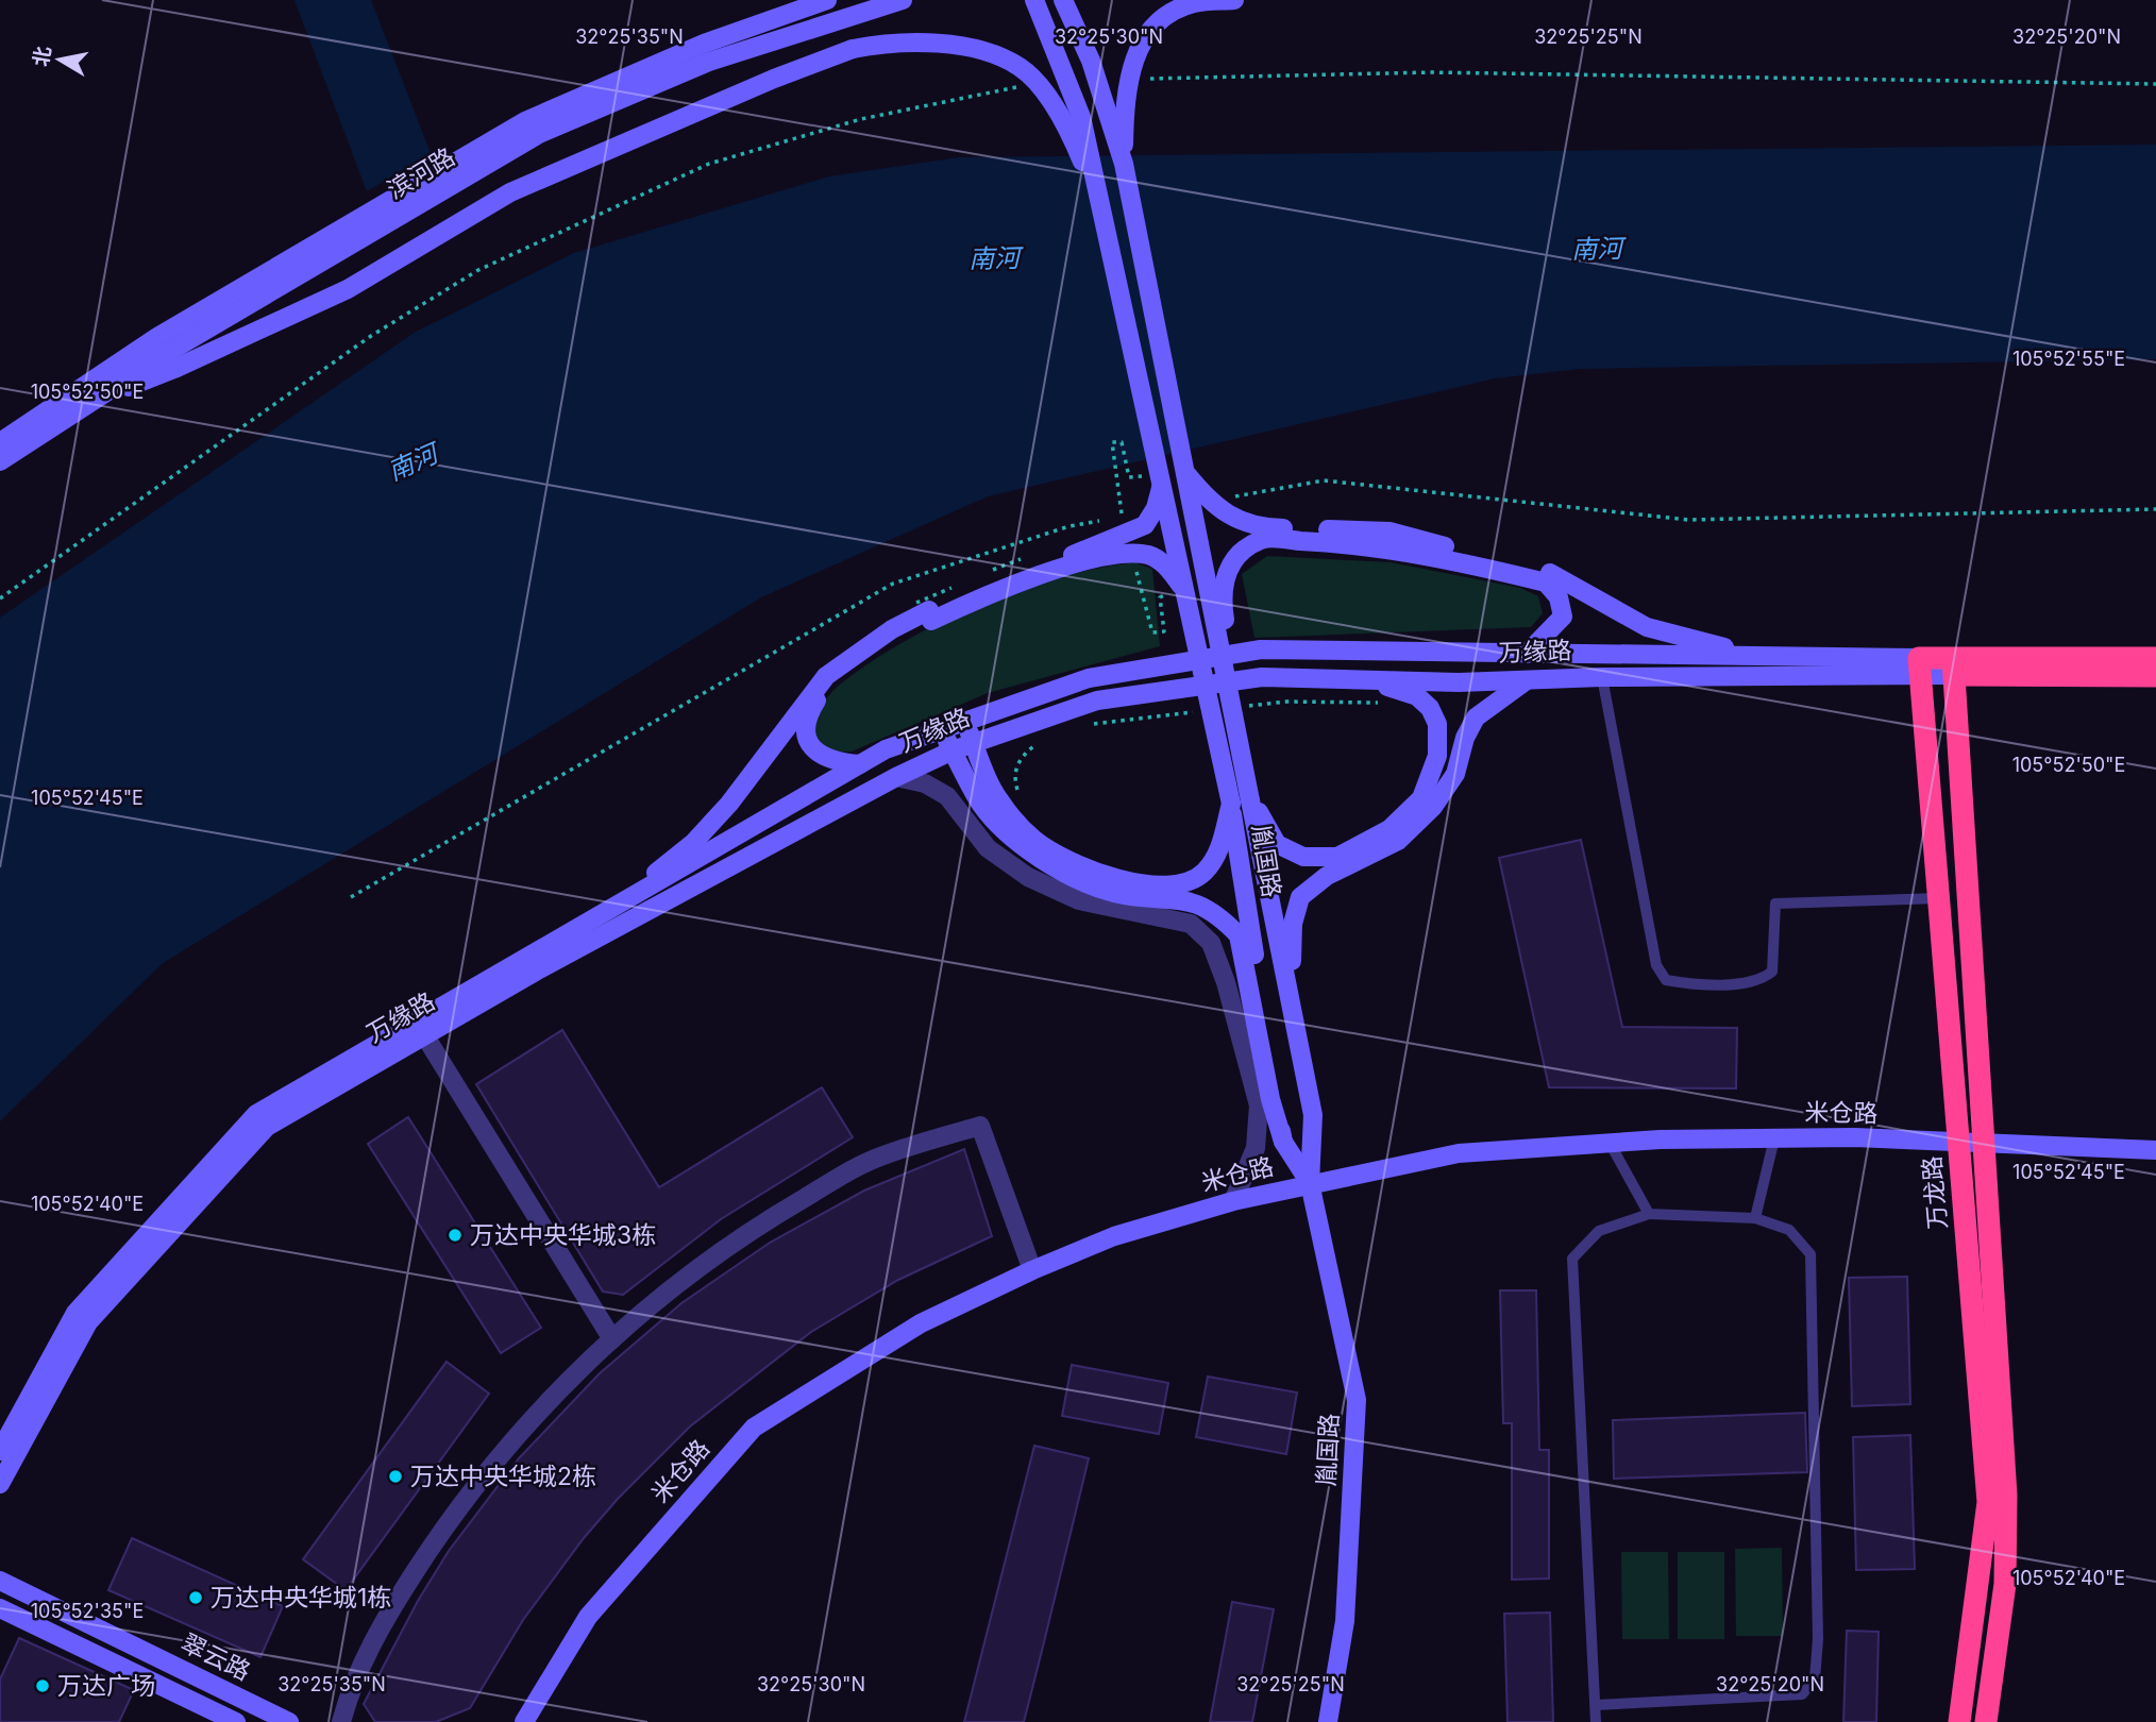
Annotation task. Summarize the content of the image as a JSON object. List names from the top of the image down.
{
  "streets": {
    "highway": ["万缘路", "万龙路"],
    "street": [
      "滨河路",
      "胤国路",
      "米仓路",
      "翠云路"
    ]
  },
  "crossings": [
    ["万缘路", "万龙路"],
    ["胤国路", "米仓路"],
    ["米仓路", "万龙路"]
  ],
  "water": ["南河"],
  "places": [
    "万达中央华城3栋",
    "万达中央华城2栋",
    "万达中央华城1栋",
    "万达广场"
  ],
  "north": "left",
  "coordinates": [
    "32°25'35\"N",
    "32°25'30\"N",
    "32°25'25\"N",
    "32°25'20\"N",
    "105°52'55\"E",
    "105°52'50\"E",
    "105°52'45\"E",
    "105°52'40\"E",
    "105°52'35\"E"
  ]
}
